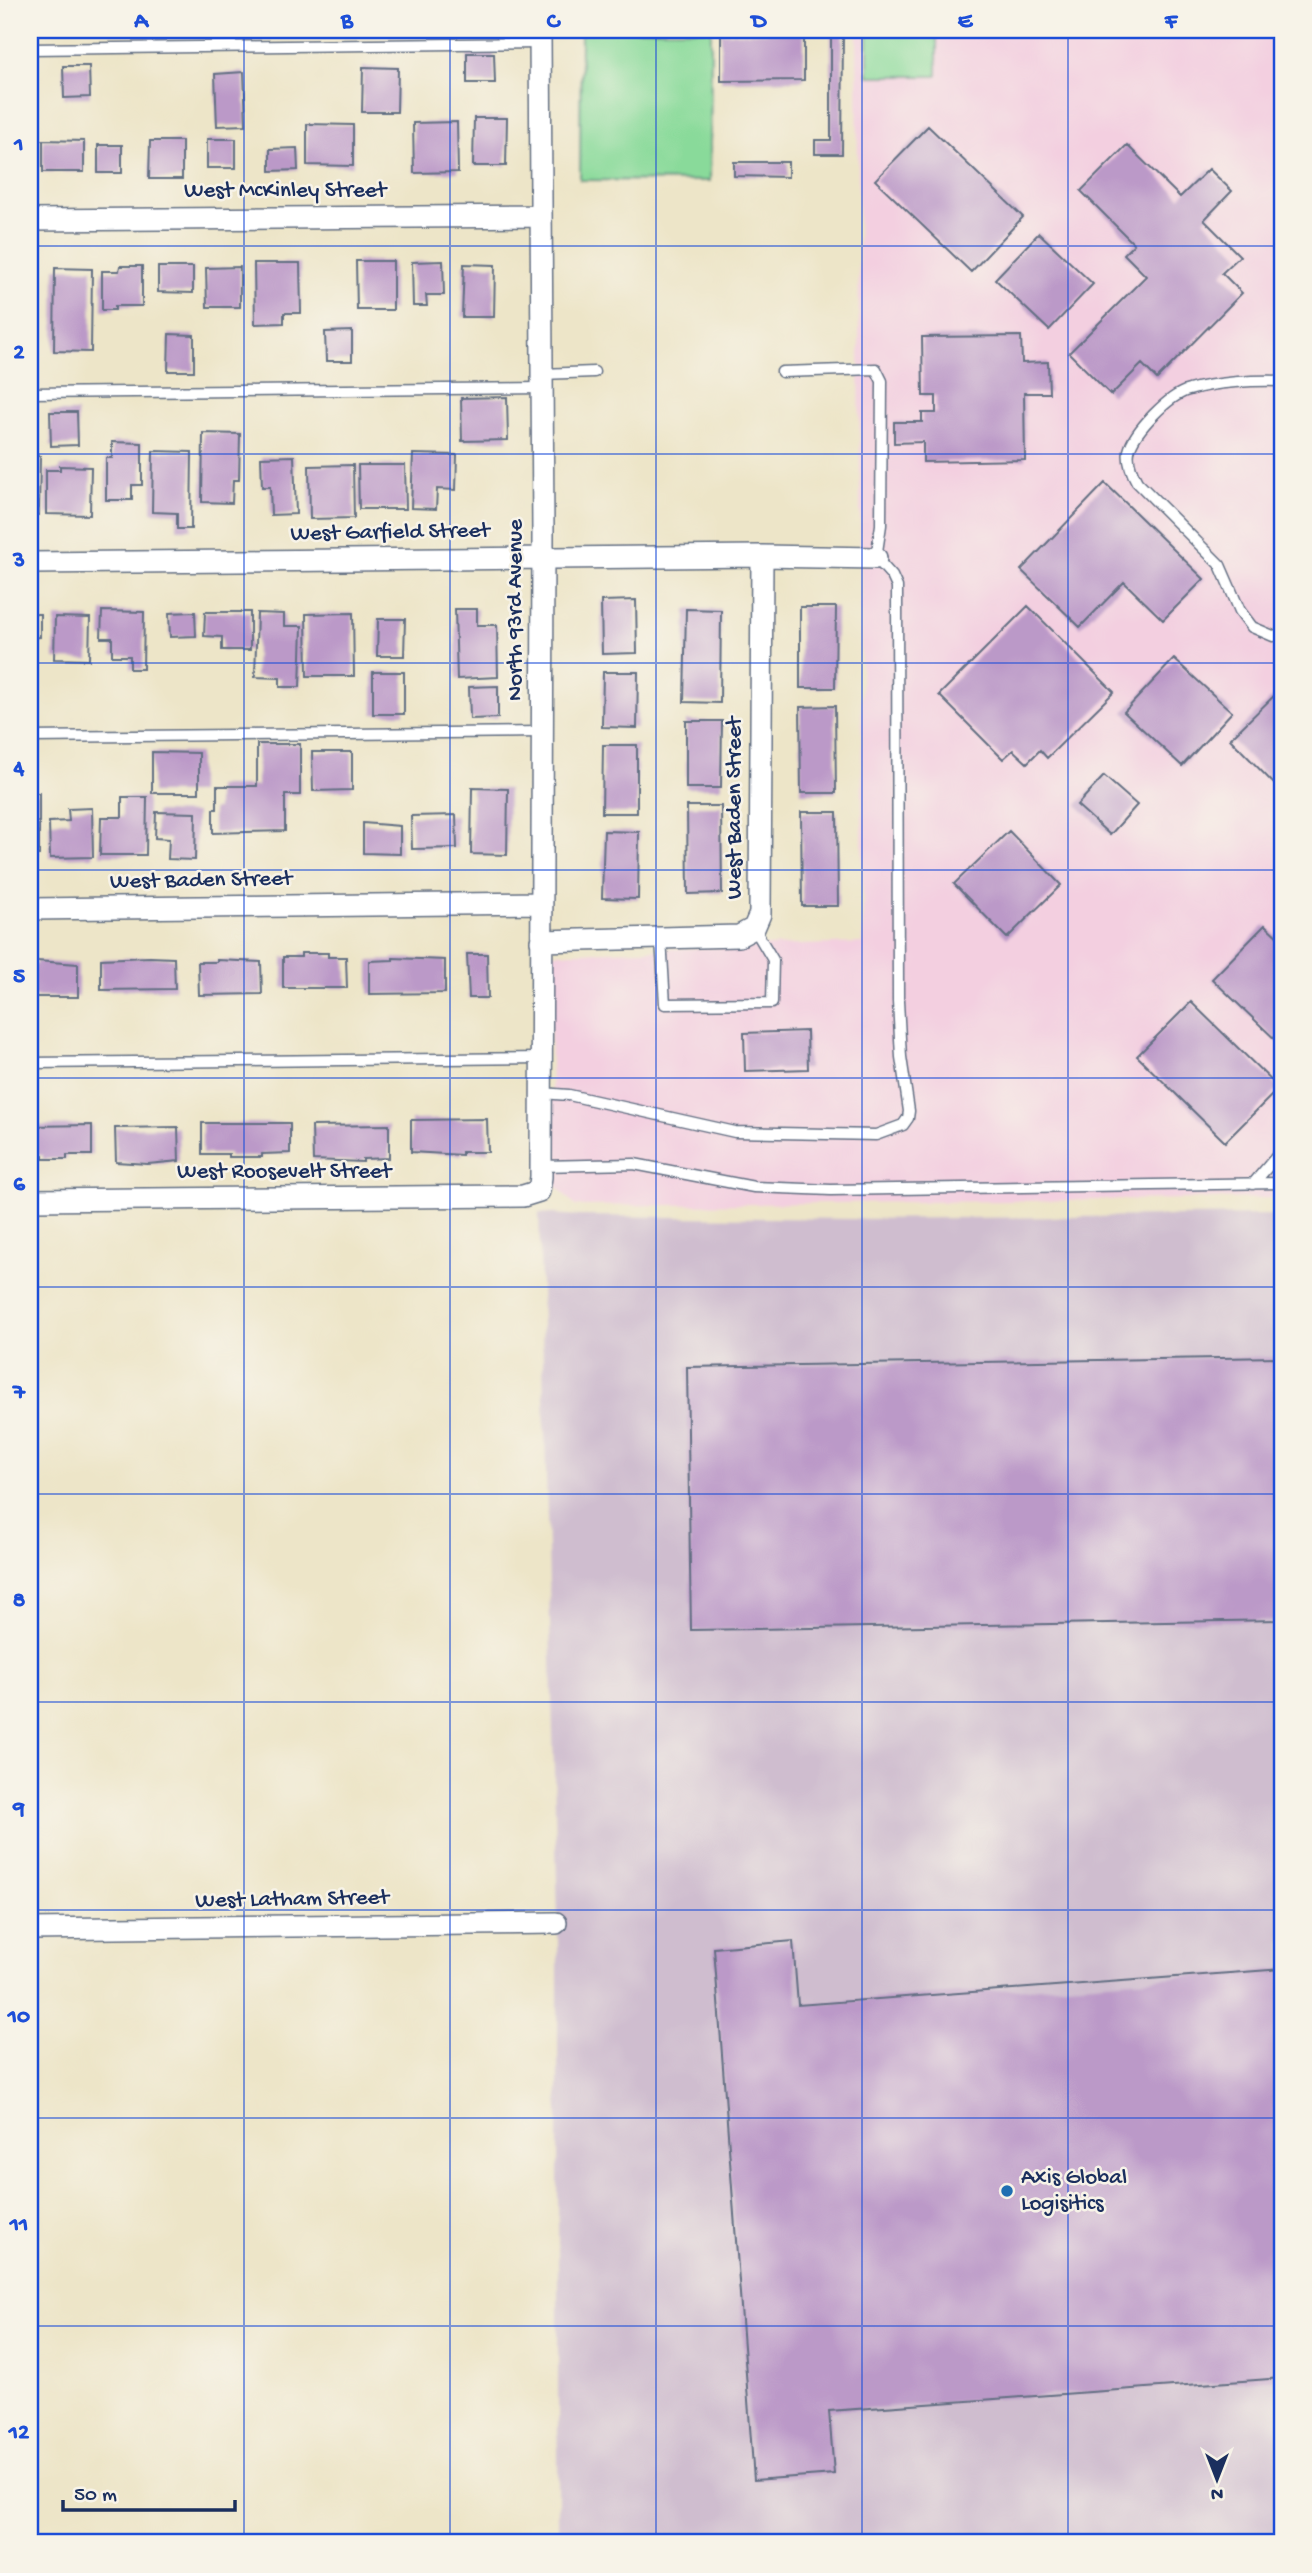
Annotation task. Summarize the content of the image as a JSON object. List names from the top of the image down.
{
  "streets": {
    "street": [
      "West McKinley Street",
      "West Garfield Street",
      "North 93rd Avenue",
      "West Baden Street",
      "West Roosevelt Street",
      "West Latham Street"
    ]
  },
  "crossings": [
    ["West McKinley Street", "North 93rd Avenue"],
    ["West Garfield Street", "North 93rd Avenue"],
    ["West Garfield Street", "West Baden Street"],
    ["North 93rd Avenue", "West Baden Street"],
    ["North 93rd Avenue", "West Roosevelt Street"]
  ],
  "places": ["Axis Global Logisitics"],
  "scale_bar": "50 m",
  "north": "bottom",
  "grid": {
    "columns": [
      "A",
      "B",
      "C",
      "D",
      "E",
      "F"
    ],
    "rows": [
      "1",
      "2",
      "3",
      "4",
      "5",
      "6",
      "7",
      "8",
      "9",
      "10",
      "11",
      "12"
    ]
  }
}
